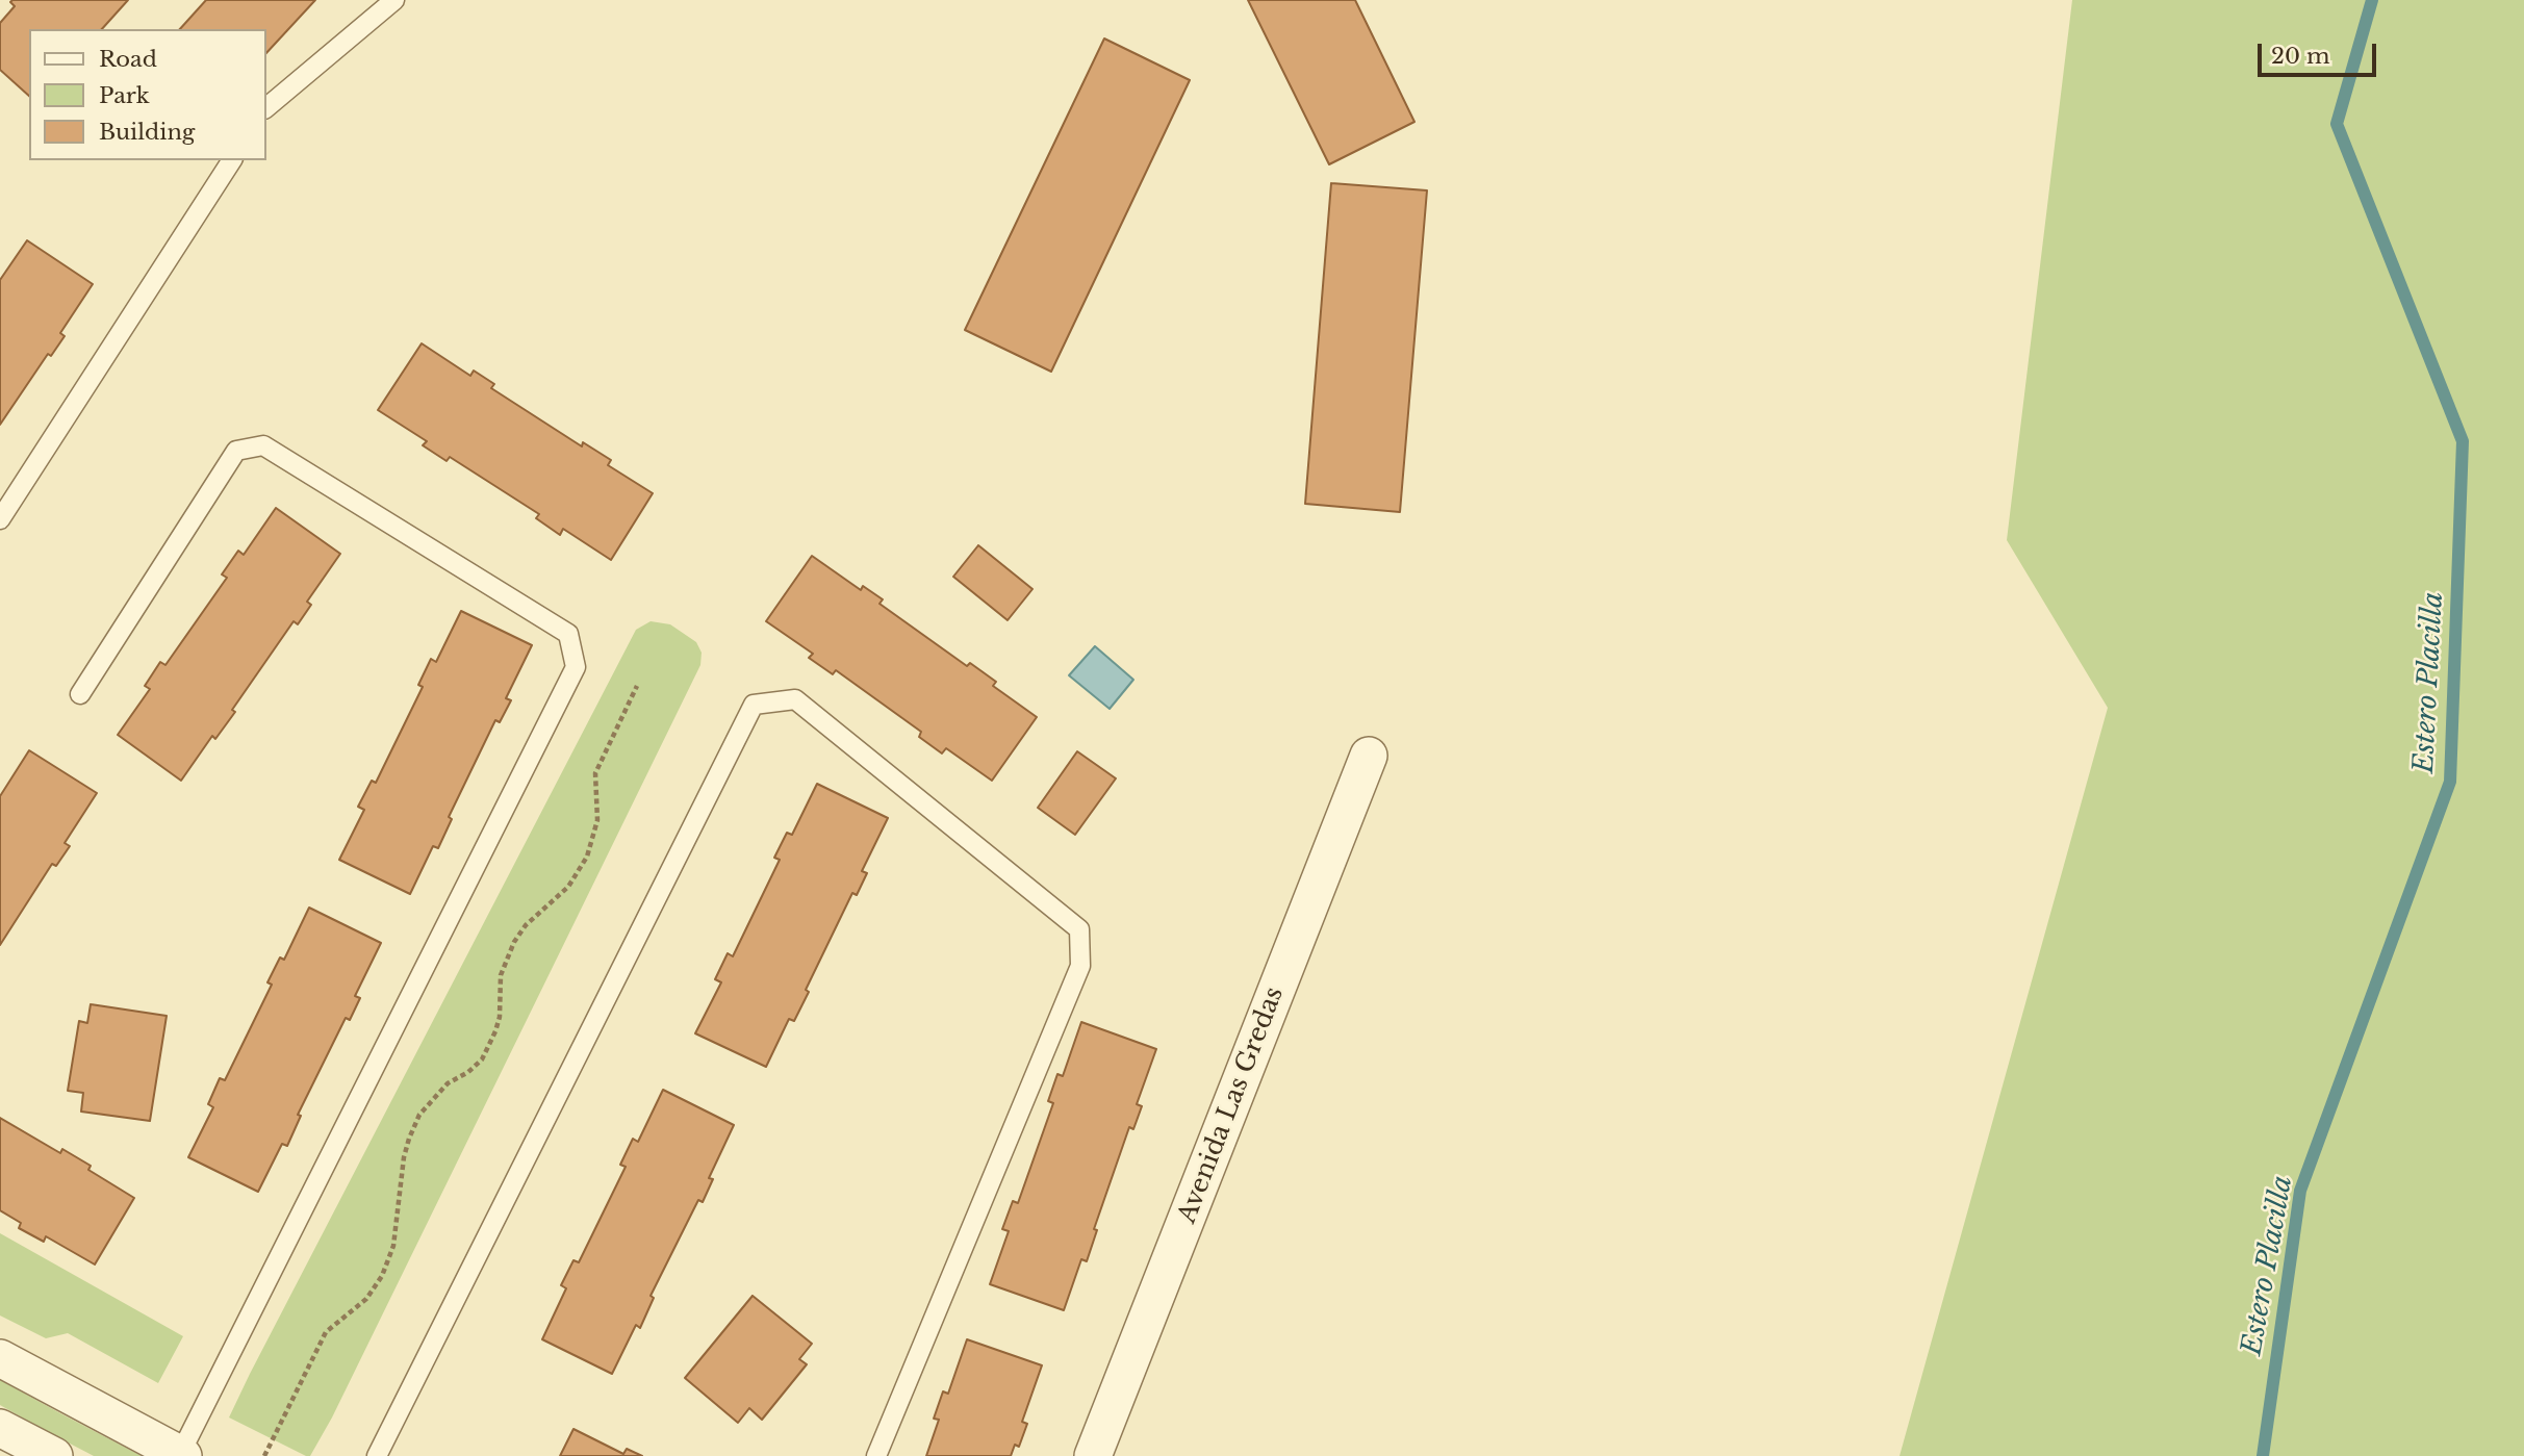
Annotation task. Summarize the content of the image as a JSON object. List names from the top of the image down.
{
  "streets": {
    "street": ["Avenida Las Gredas"]
  },
  "water": ["Estero Placilla"],
  "legend": ["Road", "Park", "Building"],
  "scale_bar": "20 m"
}
